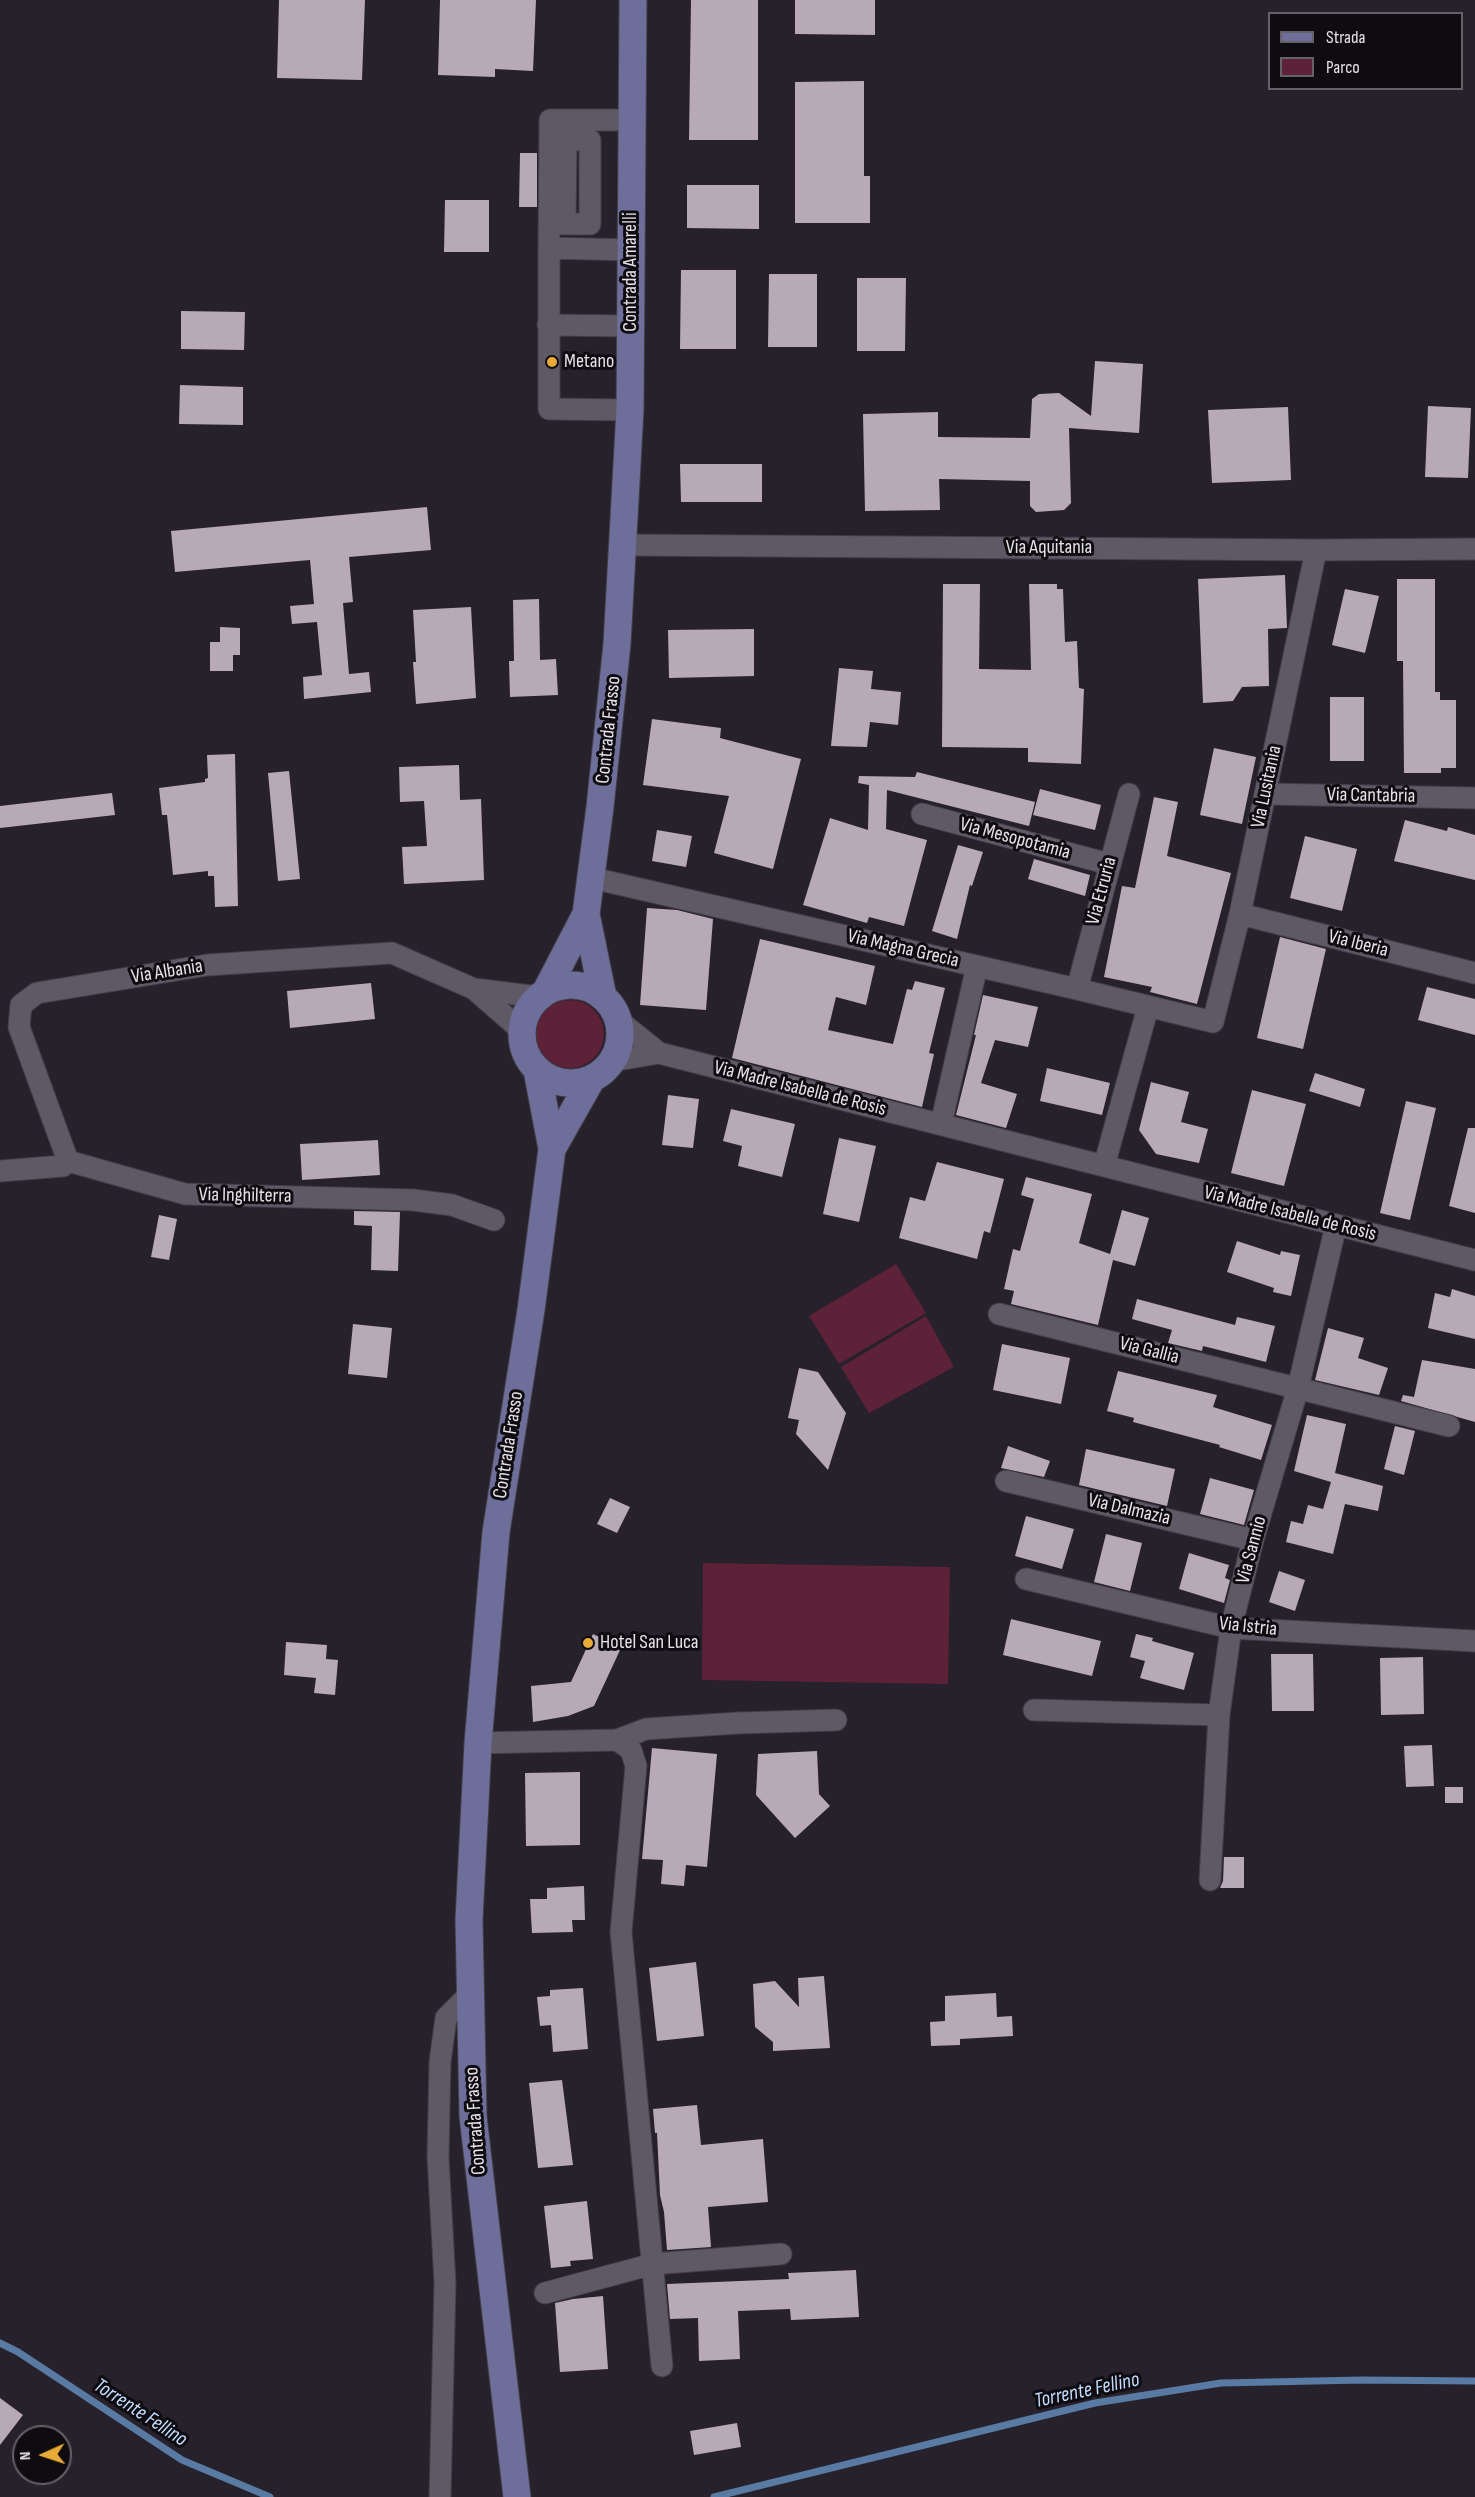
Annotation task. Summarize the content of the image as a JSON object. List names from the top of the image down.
{
  "streets": {
    "main road": ["Contrada Amarelli", "Contrada Frasso"],
    "street": [
      "Via Aquitania",
      "Via Lusitania",
      "Via Cantabria",
      "Via Mesopotamia",
      "Via Etruria",
      "Via Iberia",
      "Via Magna Grecia",
      "Via Albania",
      "Via Madre Isabella de Rosis",
      "Via Inghilterra",
      "Via Gallia",
      "Via Dalmazia",
      "Via Sannio",
      "Via Istria"
    ]
  },
  "crossings": [
    ["Contrada Amarelli", "Via Aquitania"],
    ["Contrada Amarelli", "Contrada Frasso"],
    ["Via Aquitania", "Contrada Frasso"],
    ["Via Aquitania", "Via Lusitania"],
    ["Contrada Frasso", "Via Magna Grecia"],
    ["Contrada Frasso", "Via Albania"],
    ["Contrada Frasso", "Via Madre Isabella de Rosis"],
    ["Via Lusitania", "Via Cantabria"],
    ["Via Lusitania", "Via Iberia"],
    ["Via Lusitania", "Via Magna Grecia"],
    ["Via Mesopotamia", "Via Etruria"],
    ["Via Etruria", "Via Magna Grecia"],
    ["Via Albania", "Via Madre Isabella de Rosis"],
    ["Via Albania", "Via Inghilterra"],
    ["Via Madre Isabella de Rosis", "Via Sannio"],
    ["Via Gallia", "Via Sannio"],
    ["Via Dalmazia", "Via Sannio"],
    ["Via Sannio", "Via Istria"]
  ],
  "water": ["Torrente Fellino"],
  "places": ["Metano", "Hotel San Luca"],
  "legend": ["Strada", "Parco"],
  "north": "left"
}
